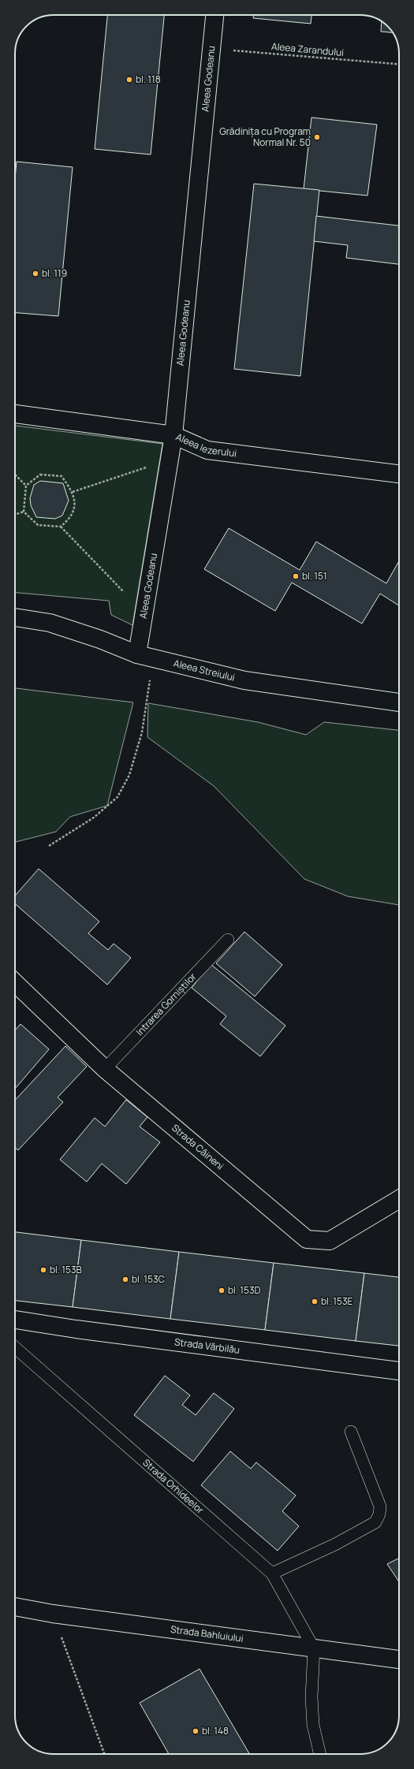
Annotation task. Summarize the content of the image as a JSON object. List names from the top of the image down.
{
  "streets": {
    "street": [
      "Aleea Godeanu",
      "Aleea Iezerului",
      "Aleea Streiului",
      "Strada Câineni",
      "Strada Vărbilău",
      "Strada Bahluiului"
    ],
    "lane": ["Intrarea Gorniștilor", "Strada Orhideelor"],
    "path": ["Aleea Zarandului"]
  },
  "crossings": [
    ["Aleea Zarandului", "Aleea Godeanu"],
    ["Aleea Godeanu", "Aleea Iezerului"],
    ["Aleea Godeanu", "Aleea Streiului"],
    ["Intrarea Gorniștilor", "Strada Câineni"],
    ["Strada Orhideelor", "Strada Bahluiului"]
  ],
  "places": [
    "bl. 118",
    "Grădinița cu Program Normal Nr. 50",
    "bl. 119",
    "bl. 151",
    "bl. 153B",
    "bl. 153C",
    "bl. 153D",
    "bl. 153E",
    "bl. 148"
  ]
}
